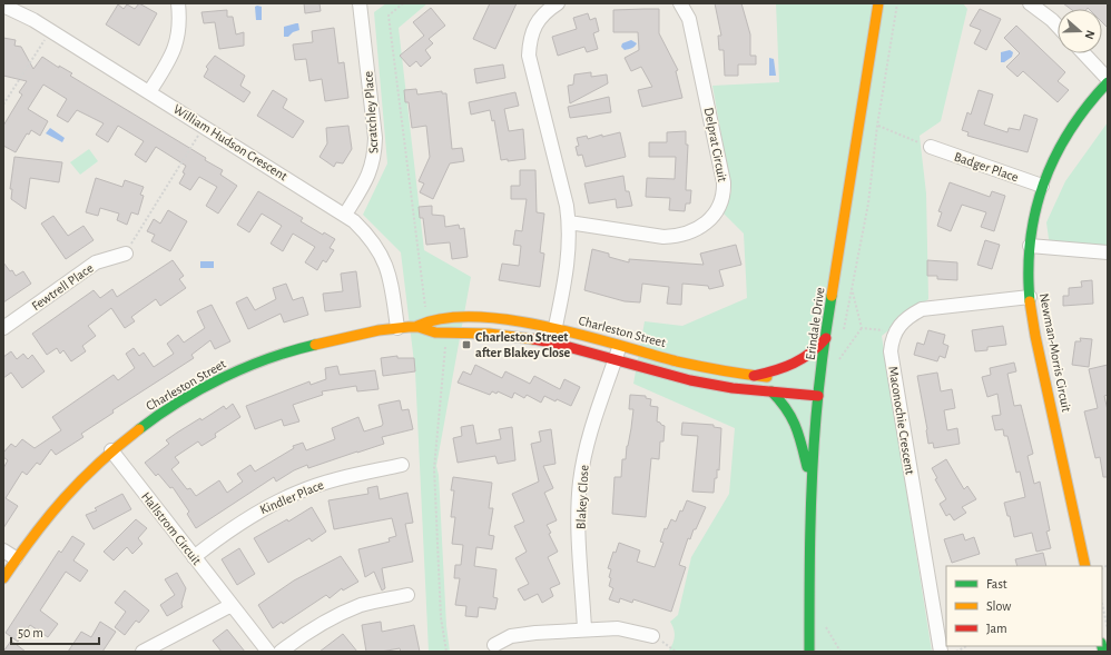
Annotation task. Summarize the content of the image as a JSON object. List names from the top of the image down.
{
  "streets": {
    "street": [
      "Scratchley Place",
      "William Hudson Crescent",
      "Delprat Circuit",
      "Badger Place",
      "Fewtrell Place",
      "Erindale Drive",
      "Charleston Street",
      "Newman-Morris Circuit",
      "Maconochie Crescent",
      "Kindler Place",
      "Blakey Close",
      "Hallstrom Circuit"
    ]
  },
  "crossings": [
    ["Scratchley Place", "William Hudson Crescent"],
    ["William Hudson Crescent", "Charleston Street"],
    ["Badger Place", "Newman-Morris Circuit"],
    ["Erindale Drive", "Charleston Street"],
    ["Charleston Street", "Blakey Close"],
    ["Charleston Street", "Hallstrom Circuit"],
    ["Newman-Morris Circuit", "Maconochie Crescent"],
    ["Kindler Place", "Hallstrom Circuit"]
  ],
  "places": {
    "transit": ["Charleston Street after Blakey Close"]
  },
  "legend": ["Fast", "Slow", "Jam"],
  "scale_bar": "50 m",
  "north": "right"
}
